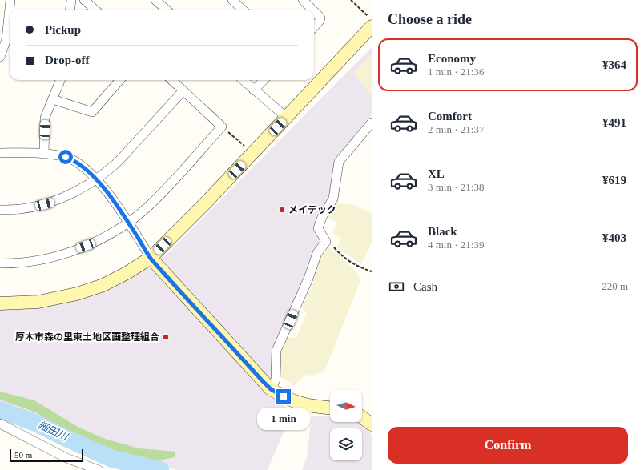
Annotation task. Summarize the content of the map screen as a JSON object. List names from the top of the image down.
{
  "water": ["細田川"],
  "places": ["メイテック", "厚木市森の里東土地区画整理組合"],
  "scale_bar": "50 m",
  "north": "right",
  "page": {
    "heading": "Choose a ride",
    "banner": ["Pickup", "Drop-off"],
    "list": [
      {
        "name": "Economy",
        "note": "1 min · 21:36",
        "value": "¥364"
      },
      {
        "name": "Comfort",
        "note": "2 min · 21:37",
        "value": "¥491"
      },
      {
        "name": "XL",
        "note": "3 min · 21:38",
        "value": "¥619"
      },
      {
        "name": "Black",
        "note": "4 min · 21:39",
        "value": "¥403"
      }
    ],
    "pay": ["Cash", "220 m"],
    "bubble": "1 min",
    "buttons": "Confirm",
    "scale": "50 m"
  }
}
